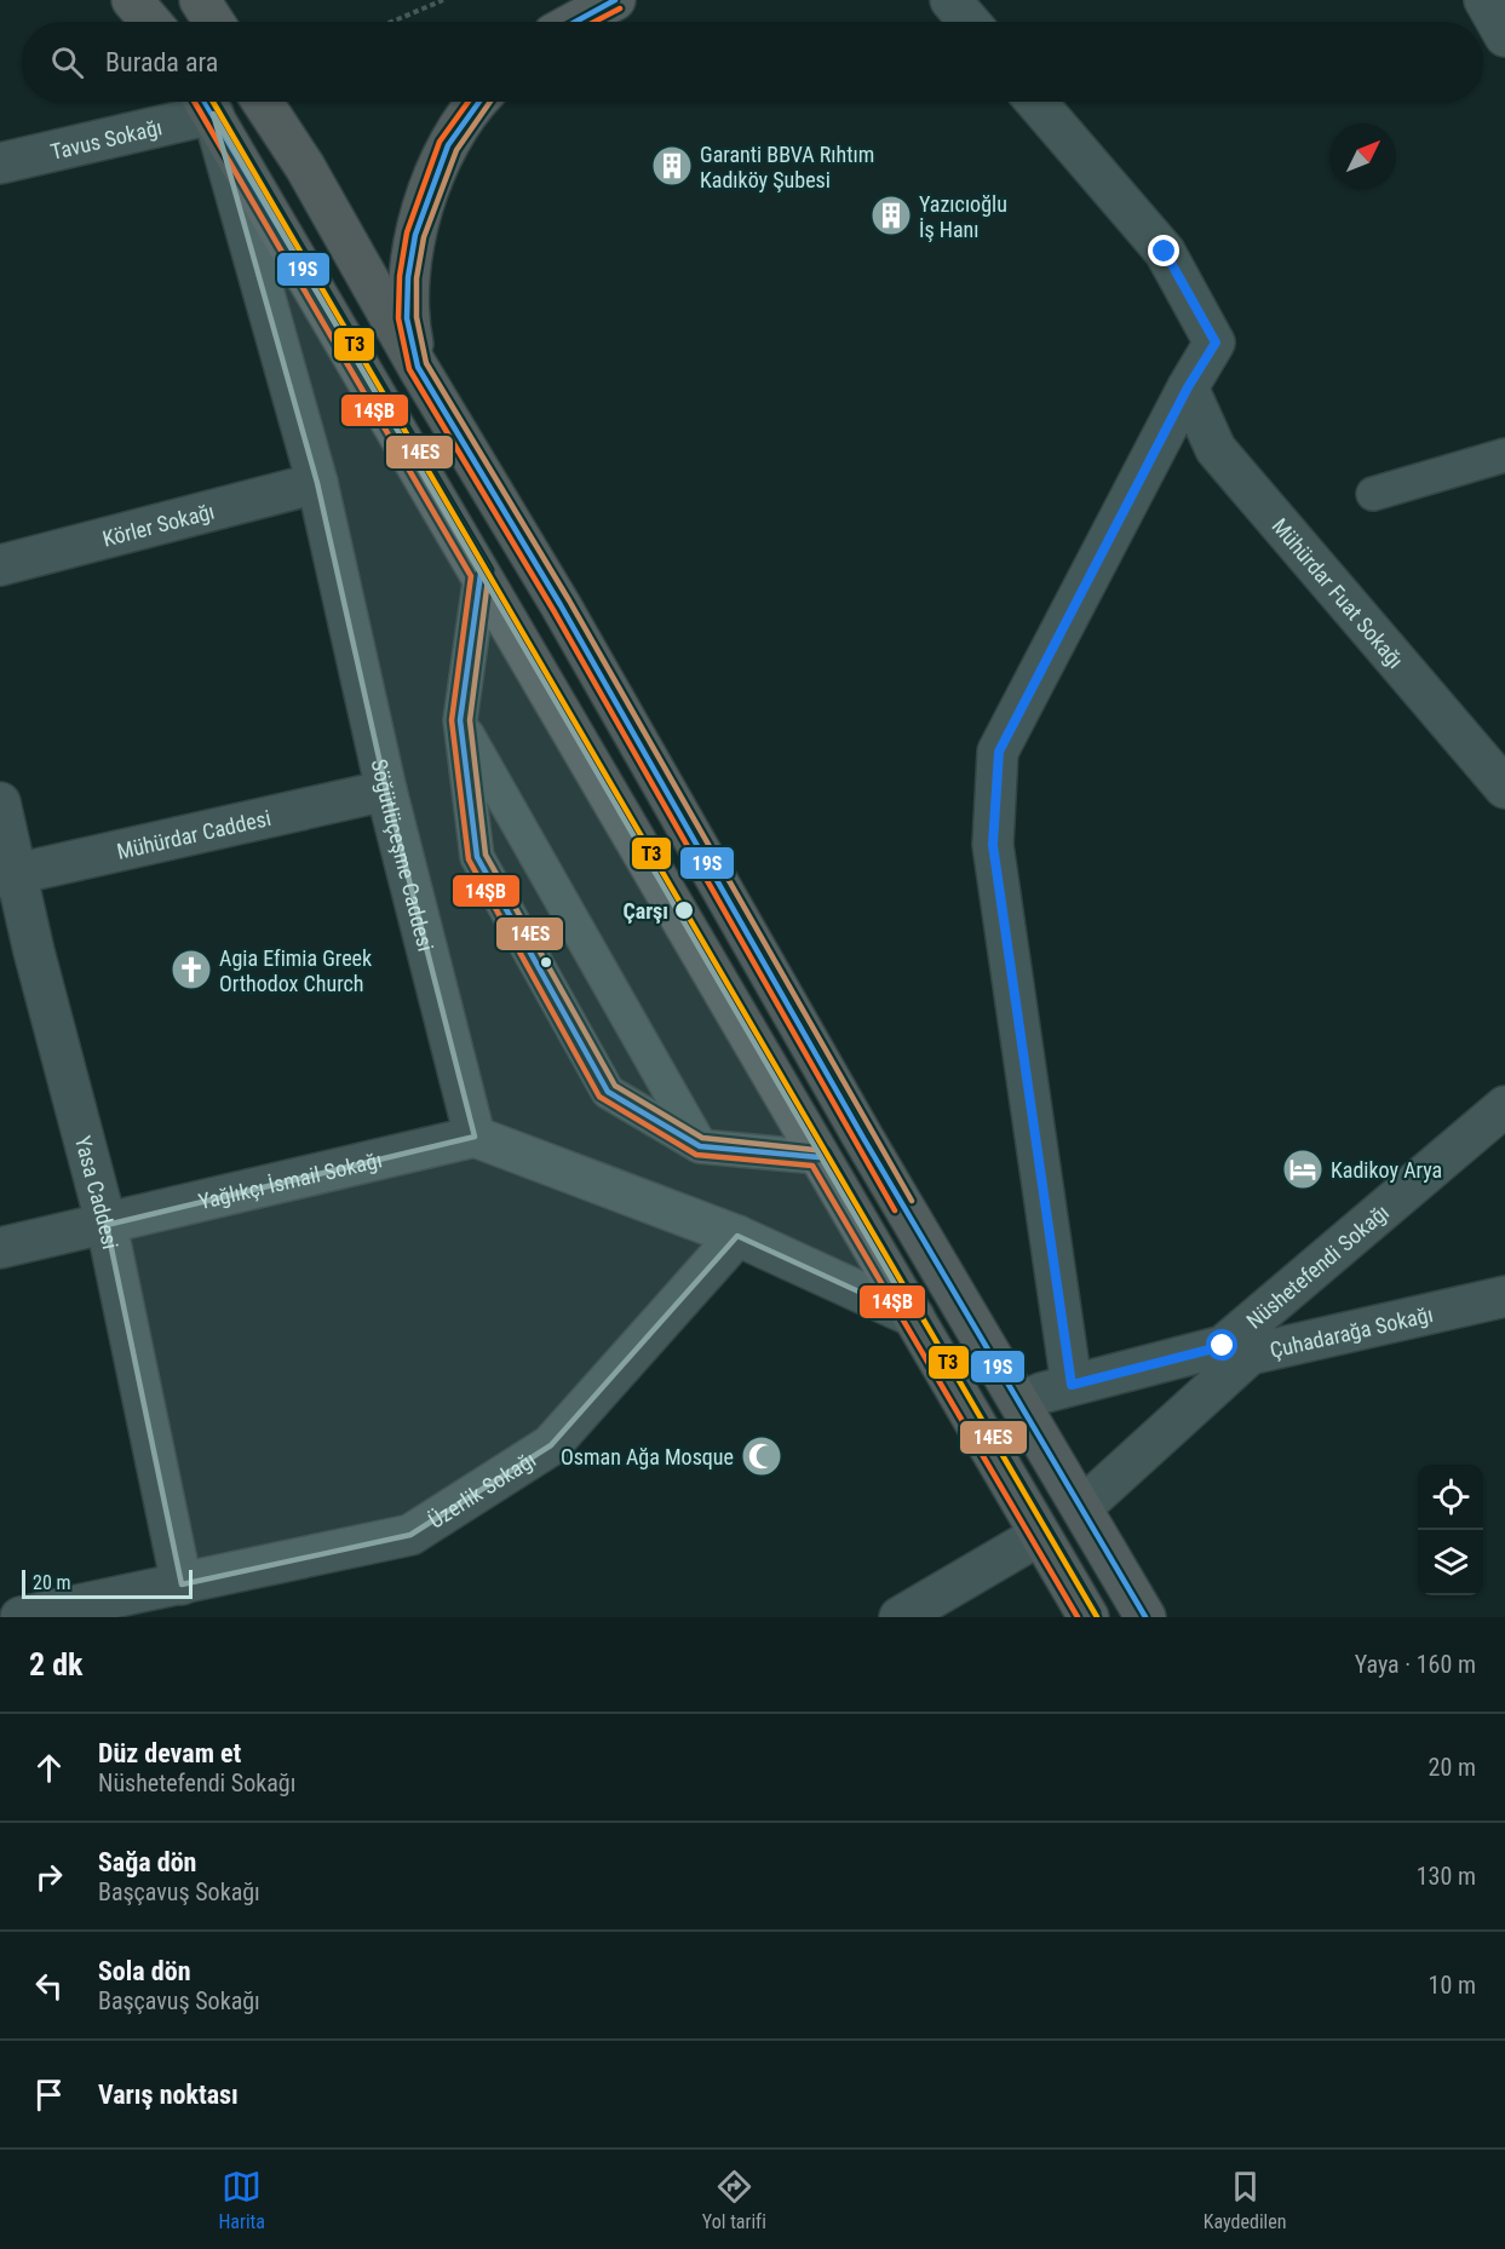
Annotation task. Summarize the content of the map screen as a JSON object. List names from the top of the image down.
{
  "streets": {
    "street": [
      "Tavus Sokağı",
      "Körler Sokağı",
      "Mühürdar Fuat Sokağı",
      "Mühürdar Caddesi",
      "Söğütlüçeşme Caddesi",
      "Yağlıkçı İsmail Sokağı",
      "Yasa Caddesi",
      "Nüshetefendi Sokağı",
      "Çuhadarağa Sokağı",
      "Üzerlik Sokağı"
    ]
  },
  "crossings": [
    ["Tavus Sokağı", "Söğütlüçeşme Caddesi"],
    ["Körler Sokağı", "Söğütlüçeşme Caddesi"],
    ["Mühürdar Caddesi", "Söğütlüçeşme Caddesi"],
    ["Mühürdar Caddesi", "Yasa Caddesi"],
    ["Söğütlüçeşme Caddesi", "Yağlıkçı İsmail Sokağı"],
    ["Yağlıkçı İsmail Sokağı", "Yasa Caddesi"],
    ["Yasa Caddesi", "Üzerlik Sokağı"]
  ],
  "places": {
    "building": ["Garanti BBVA Rıhtım Kadıköy Şubesi", "Yazıcıoğlu İş Hanı"],
    "other": ["Çarşı"],
    "church": ["Agia Efimia Greek Orthodox Church"],
    "hotel": ["Kadikoy Arya"],
    "mosque": ["Osman Ağa Mosque"]
  },
  "lines": [
    "transit line 19S",
    "transit line 14ŞB",
    "transit line T3",
    "transit line 14ES"
  ],
  "scale_bar": "20 m",
  "north": "top right",
  "page": {
    "search": "Burada ara",
    "scale": "20 m",
    "heading": ["2 dk", "Yaya · 160 m"],
    "list": [
      ["Düz devam et", "Nüshetefendi Sokağı", "20 m"],
      ["Sağa dön", "Başçavuş Sokağı", "130 m"],
      ["Sola dön", "Başçavuş Sokağı", "10 m"],
      "Varış noktası"
    ],
    "nav": ["Harita", "Yol tarifi", "Kaydedilen"]
  }
}
